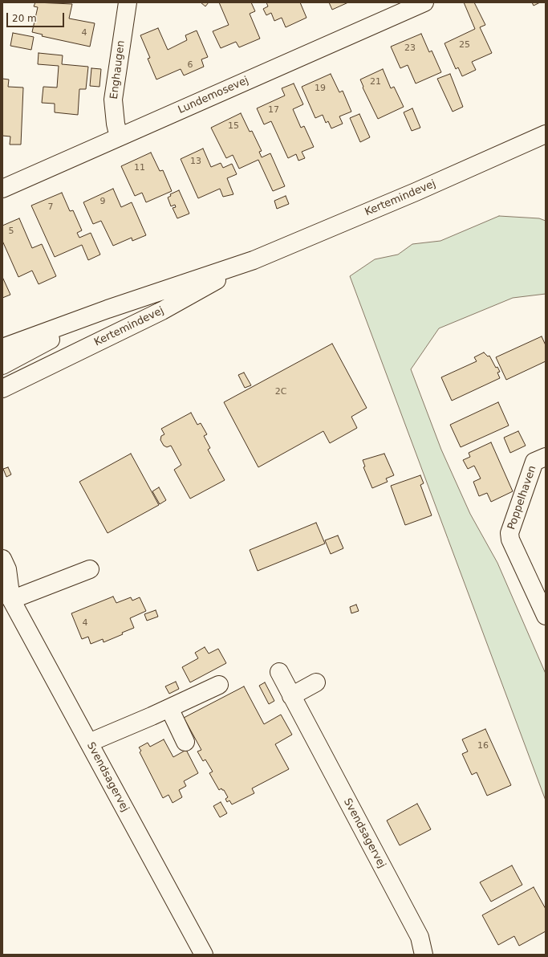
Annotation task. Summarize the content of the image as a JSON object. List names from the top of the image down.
{
  "streets": {
    "street": [
      "Enghaugen",
      "Lundemosevej",
      "Kertemindevej",
      "Poppelhaven",
      "Svendsagervej"
    ]
  },
  "crossings": [
    ["Enghaugen", "Lundemosevej"]
  ],
  "house_numbers": [
    "4",
    "25",
    "23",
    "6",
    "21",
    "19",
    "17",
    "15",
    "13",
    "11",
    "9",
    "7",
    "5",
    "2C",
    "4",
    "16"
  ],
  "scale_bar": "20 m"
}
